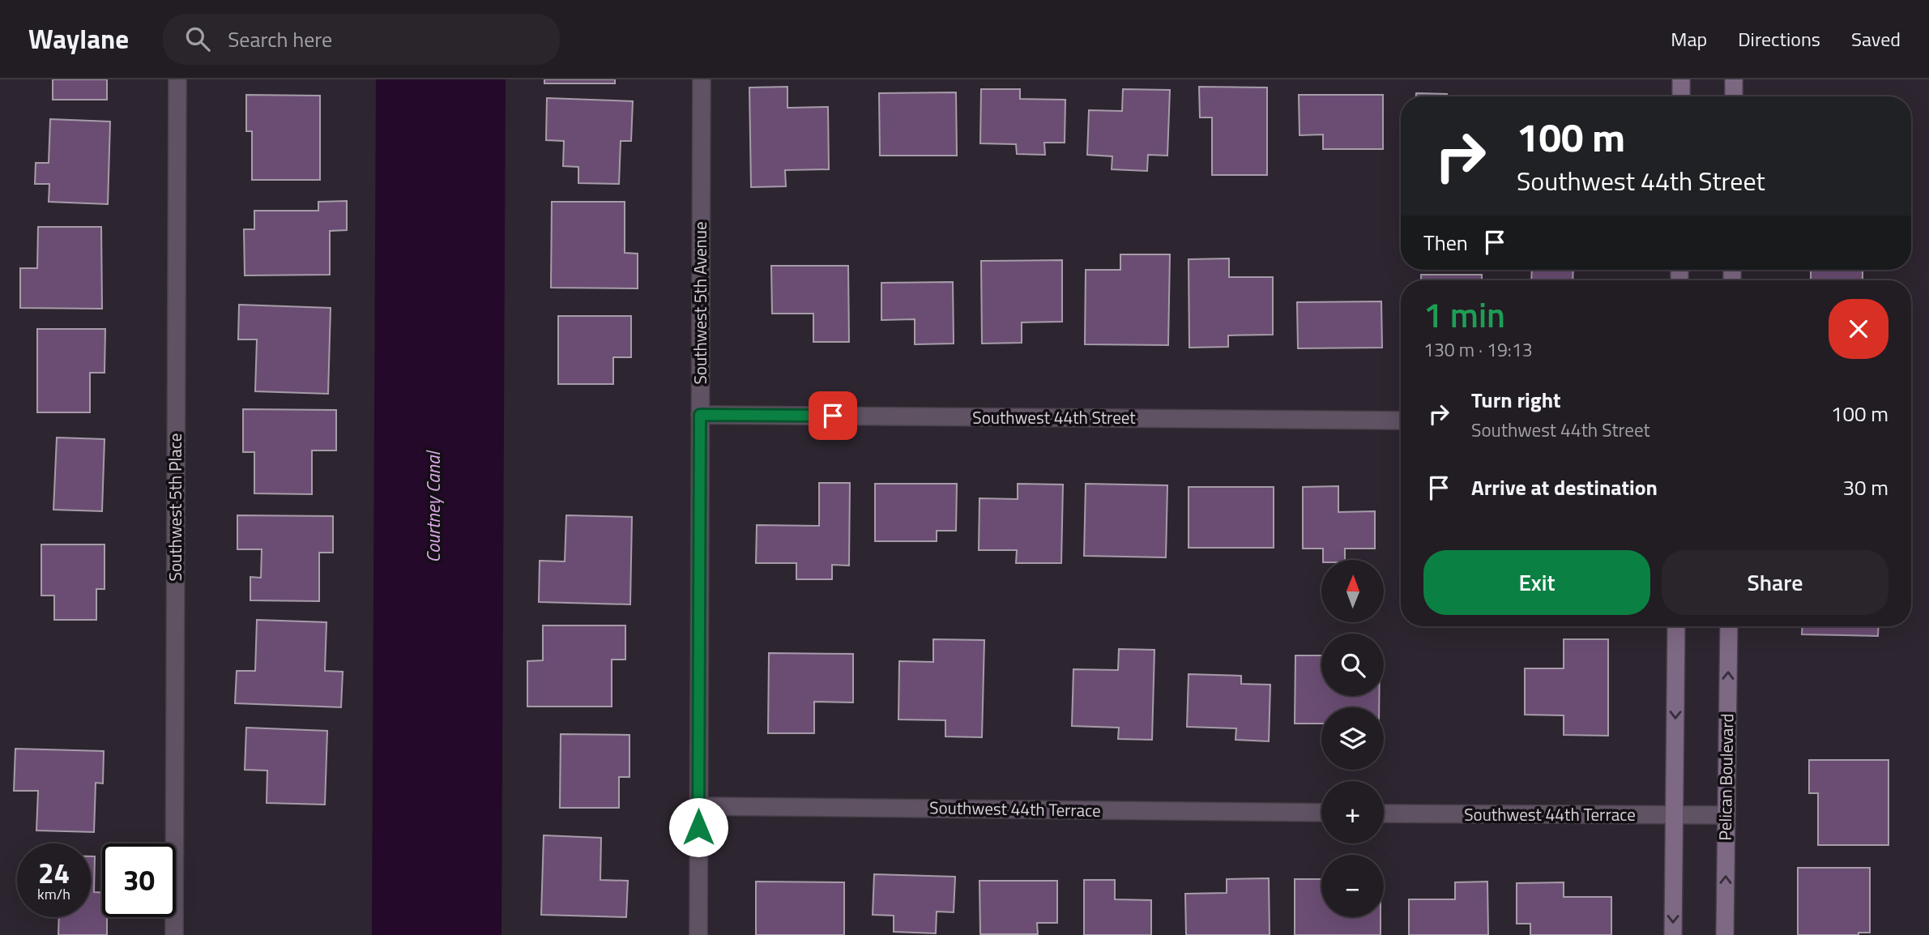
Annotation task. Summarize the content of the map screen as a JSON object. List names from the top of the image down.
{
  "streets": {
    "street": [
      "Southwest 5th Avenue",
      "Southwest 44th Street",
      "Southwest 5th Place",
      "Pelican Boulevard",
      "Southwest 44th Terrace"
    ]
  },
  "crossings": [
    ["Southwest 5th Avenue", "Southwest 44th Street"],
    ["Southwest 5th Avenue", "Southwest 44th Terrace"],
    ["Pelican Boulevard", "Southwest 44th Terrace"]
  ],
  "water": ["Courtney Canal"],
  "north": "top",
  "page": {
    "header": "Waylane",
    "search": "Search here",
    "nav": ["Map", "Directions", "Saved"],
    "turn": ["100 m", "Southwest 44th Street"],
    "then": "Then",
    "heading": ["1 min", "130 m · 19:13"],
    "list": [
      {
        "name": "Turn right",
        "note": "Southwest 44th Street",
        "value": "100 m"
      },
      {
        "name": "Arrive at destination",
        "value": "30 m"
      }
    ],
    "buttons": ["Exit", "Share"],
    "map_buttons": ["+", "−"],
    "speed": "24 km/h",
    "limit": "30"
  }
}
